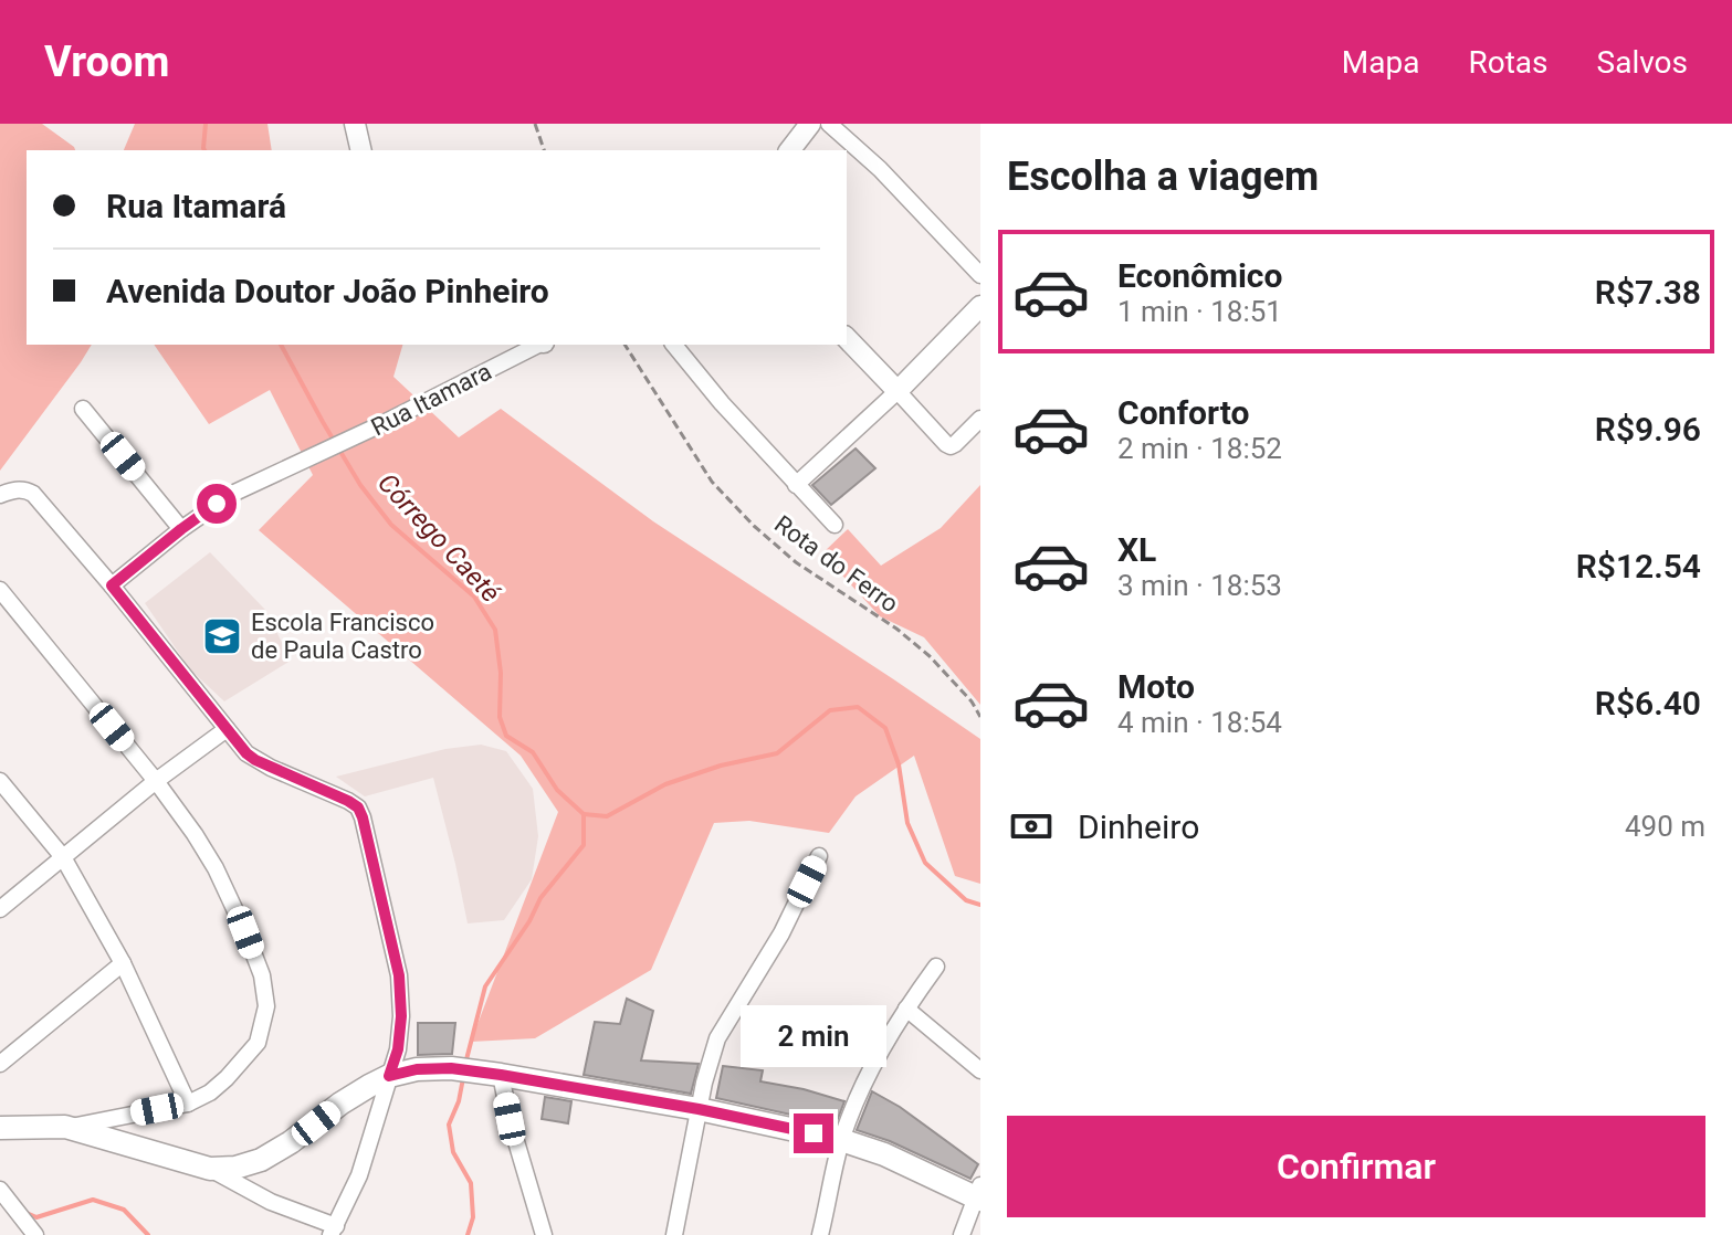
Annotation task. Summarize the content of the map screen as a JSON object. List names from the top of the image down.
{
  "streets": {
    "street": ["Rua Itamara"],
    "path": ["Rota do Ferro"]
  },
  "water": ["Córrego Caeté"],
  "places": {
    "school or university": ["Escola Francisco de Paula Castro"]
  },
  "page": {
    "header": "Vroom",
    "nav": ["Mapa", "Rotas", "Salvos"],
    "heading": "Escolha a viagem",
    "banner": ["Rua Itamará", "Avenida Doutor João Pinheiro"],
    "list": [
      {
        "name": "Econômico",
        "note": "1 min · 18:51",
        "value": "R$7.38"
      },
      {
        "name": "Conforto",
        "note": "2 min · 18:52",
        "value": "R$9.96"
      },
      {
        "name": "XL",
        "note": "3 min · 18:53",
        "value": "R$12.54"
      },
      {
        "name": "Moto",
        "note": "4 min · 18:54",
        "value": "R$6.40"
      }
    ],
    "pay": ["Dinheiro", "490 m"],
    "bubble": "2 min",
    "buttons": "Confirmar"
  }
}
